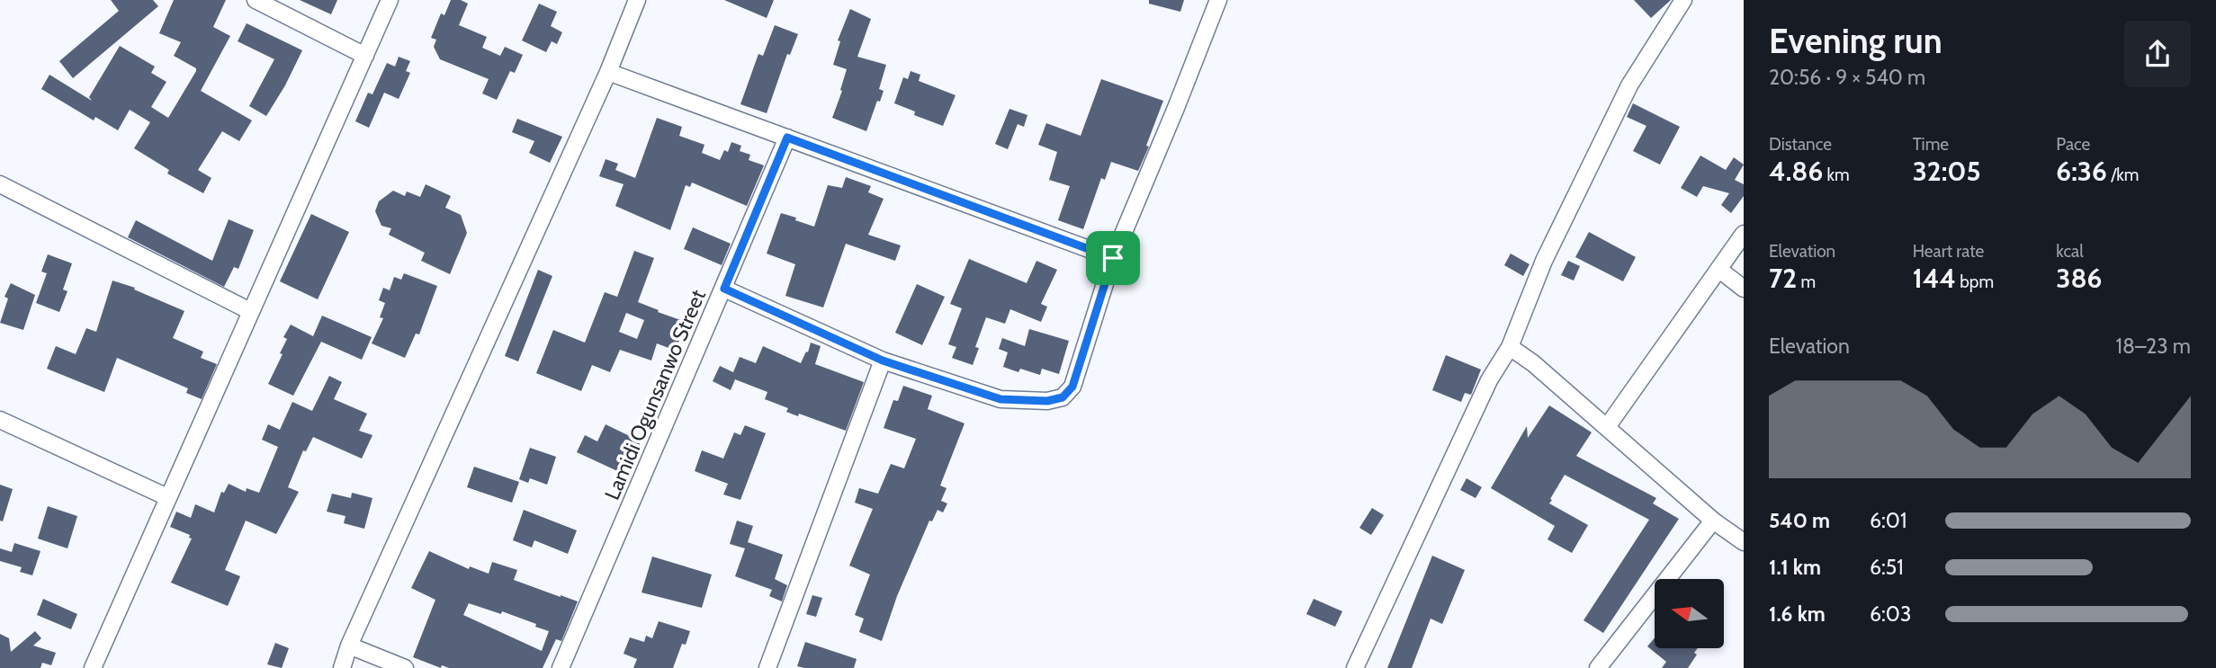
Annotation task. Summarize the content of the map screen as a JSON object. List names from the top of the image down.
{
  "streets": {
    "street": ["Lamidi Ogunsanwo Street"]
  },
  "north": "left",
  "page": {
    "heading": ["Evening run", "20:56 · 9 × 540 m"],
    "stats": [
      ["Distance", "4.86 km"],
      ["Time", "32:05"],
      ["Pace", "6:36 /km"],
      ["Elevation", "72 m"],
      ["Heart rate", "144 bpm"],
      ["kcal", "386"]
    ],
    "chart": ["Elevation", "18–23 m"],
    "list": [
      {
        "name": "540 m",
        "note": "6:01"
      },
      {
        "name": "1.1 km",
        "note": "6:51"
      },
      {
        "name": "1.6 km",
        "note": "6:03"
      }
    ]
  }
}
